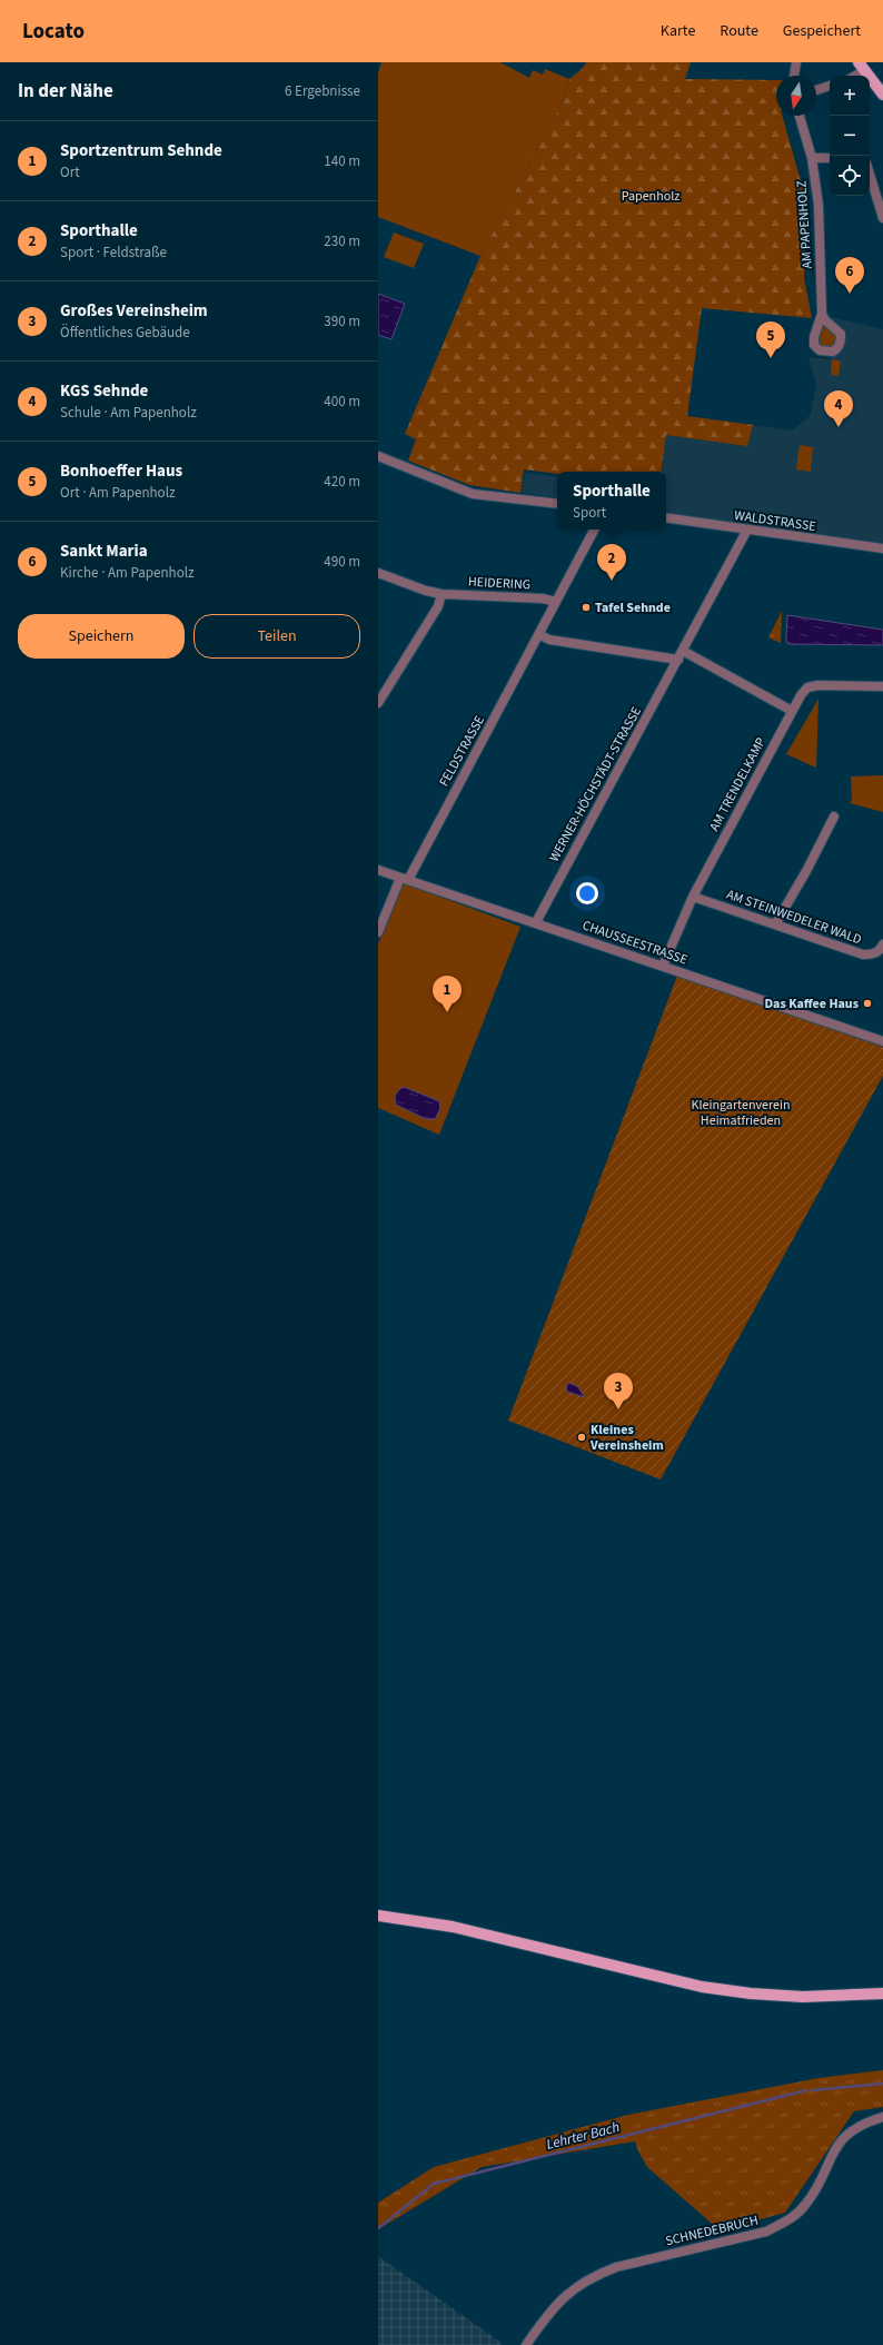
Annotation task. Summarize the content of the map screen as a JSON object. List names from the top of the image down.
{
  "streets": {
    "street": [
      "AM PAPENHOLZ",
      "WALDSTRASSE",
      "HEIDERING",
      "FELDSTRASSE",
      "WERNER-HÖCHSTÄDT-STRASSE",
      "AM TRENDELKAMP",
      "AM STEINWEDELER WALD",
      "CHAUSSEESTRASSE",
      "SCHNEDEBRUCH"
    ]
  },
  "crossings": [
    ["WALDSTRASSE", "WERNER-HÖCHSTÄDT-STRASSE"],
    ["HEIDERING", "FELDSTRASSE"],
    ["FELDSTRASSE", "CHAUSSEESTRASSE"],
    ["WERNER-HÖCHSTÄDT-STRASSE", "CHAUSSEESTRASSE"],
    ["AM TRENDELKAMP", "AM STEINWEDELER WALD"],
    ["AM TRENDELKAMP", "CHAUSSEESTRASSE"]
  ],
  "water": ["Lehrter Bach"],
  "parks": ["Papenholz", "Kleingartenverein Heimatfrieden"],
  "places": ["Tafel Sehnde", "Das Kaffee Haus", "Kleines Vereinsheim"],
  "north": "bottom",
  "page": {
    "header": "Locato",
    "nav": ["Karte", "Route", "Gespeichert"],
    "heading": ["In der Nähe", "6 Ergebnisse"],
    "map_buttons": ["+", "−"],
    "list": [
      {
        "mark": "1",
        "name": "Sportzentrum Sehnde",
        "note": "Ort",
        "value": "140 m"
      },
      {
        "mark": "2",
        "name": "Sporthalle",
        "note": "Sport · Feldstraße",
        "value": "230 m"
      },
      {
        "mark": "3",
        "name": "Großes Vereinsheim",
        "note": "Öffentliches Gebäude",
        "value": "390 m"
      },
      {
        "mark": "4",
        "name": "KGS Sehnde",
        "note": "Schule · Am Papenholz",
        "value": "400 m"
      },
      {
        "mark": "5",
        "name": "Bonhoeffer Haus",
        "note": "Ort · Am Papenholz",
        "value": "420 m"
      },
      {
        "mark": "6",
        "name": "Sankt Maria",
        "note": "Kirche · Am Papenholz",
        "value": "490 m"
      }
    ],
    "pins": [
      "6",
      "5",
      "4",
      "2",
      "1",
      "3"
    ],
    "popup": ["Sporthalle", "Sport"],
    "buttons": ["Speichern", "Teilen"]
  }
}
